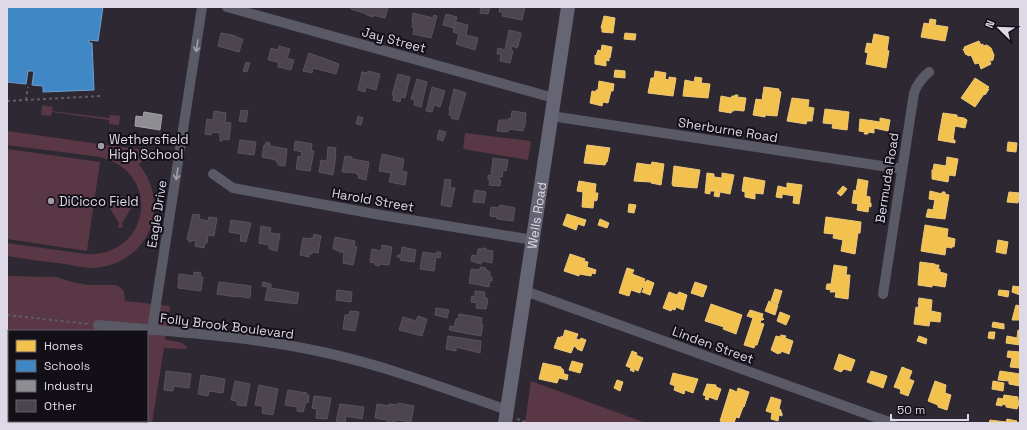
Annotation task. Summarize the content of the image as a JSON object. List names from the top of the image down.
{
  "streets": {
    "main road": ["Wells Road"],
    "street": [
      "Jay Street",
      "Sherburne Road",
      "Bermuda Road",
      "Harold Street",
      "Eagle Drive",
      "Folly Brook Boulevard",
      "Linden Street"
    ]
  },
  "crossings": [
    ["Jay Street", "Wells Road"],
    ["Sherburne Road", "Bermuda Road"],
    ["Sherburne Road", "Wells Road"],
    ["Harold Street", "Wells Road"],
    ["Eagle Drive", "Folly Brook Boulevard"],
    ["Wells Road", "Folly Brook Boulevard"],
    ["Wells Road", "Linden Street"]
  ],
  "one_way": ["Eagle Drive"],
  "places": ["Wethersfield High School", "DiCicco Field"],
  "legend": [
    "Homes",
    "Schools",
    "Industry",
    "Other"
  ],
  "scale_bar": "50 m",
  "north": "top left"
}
